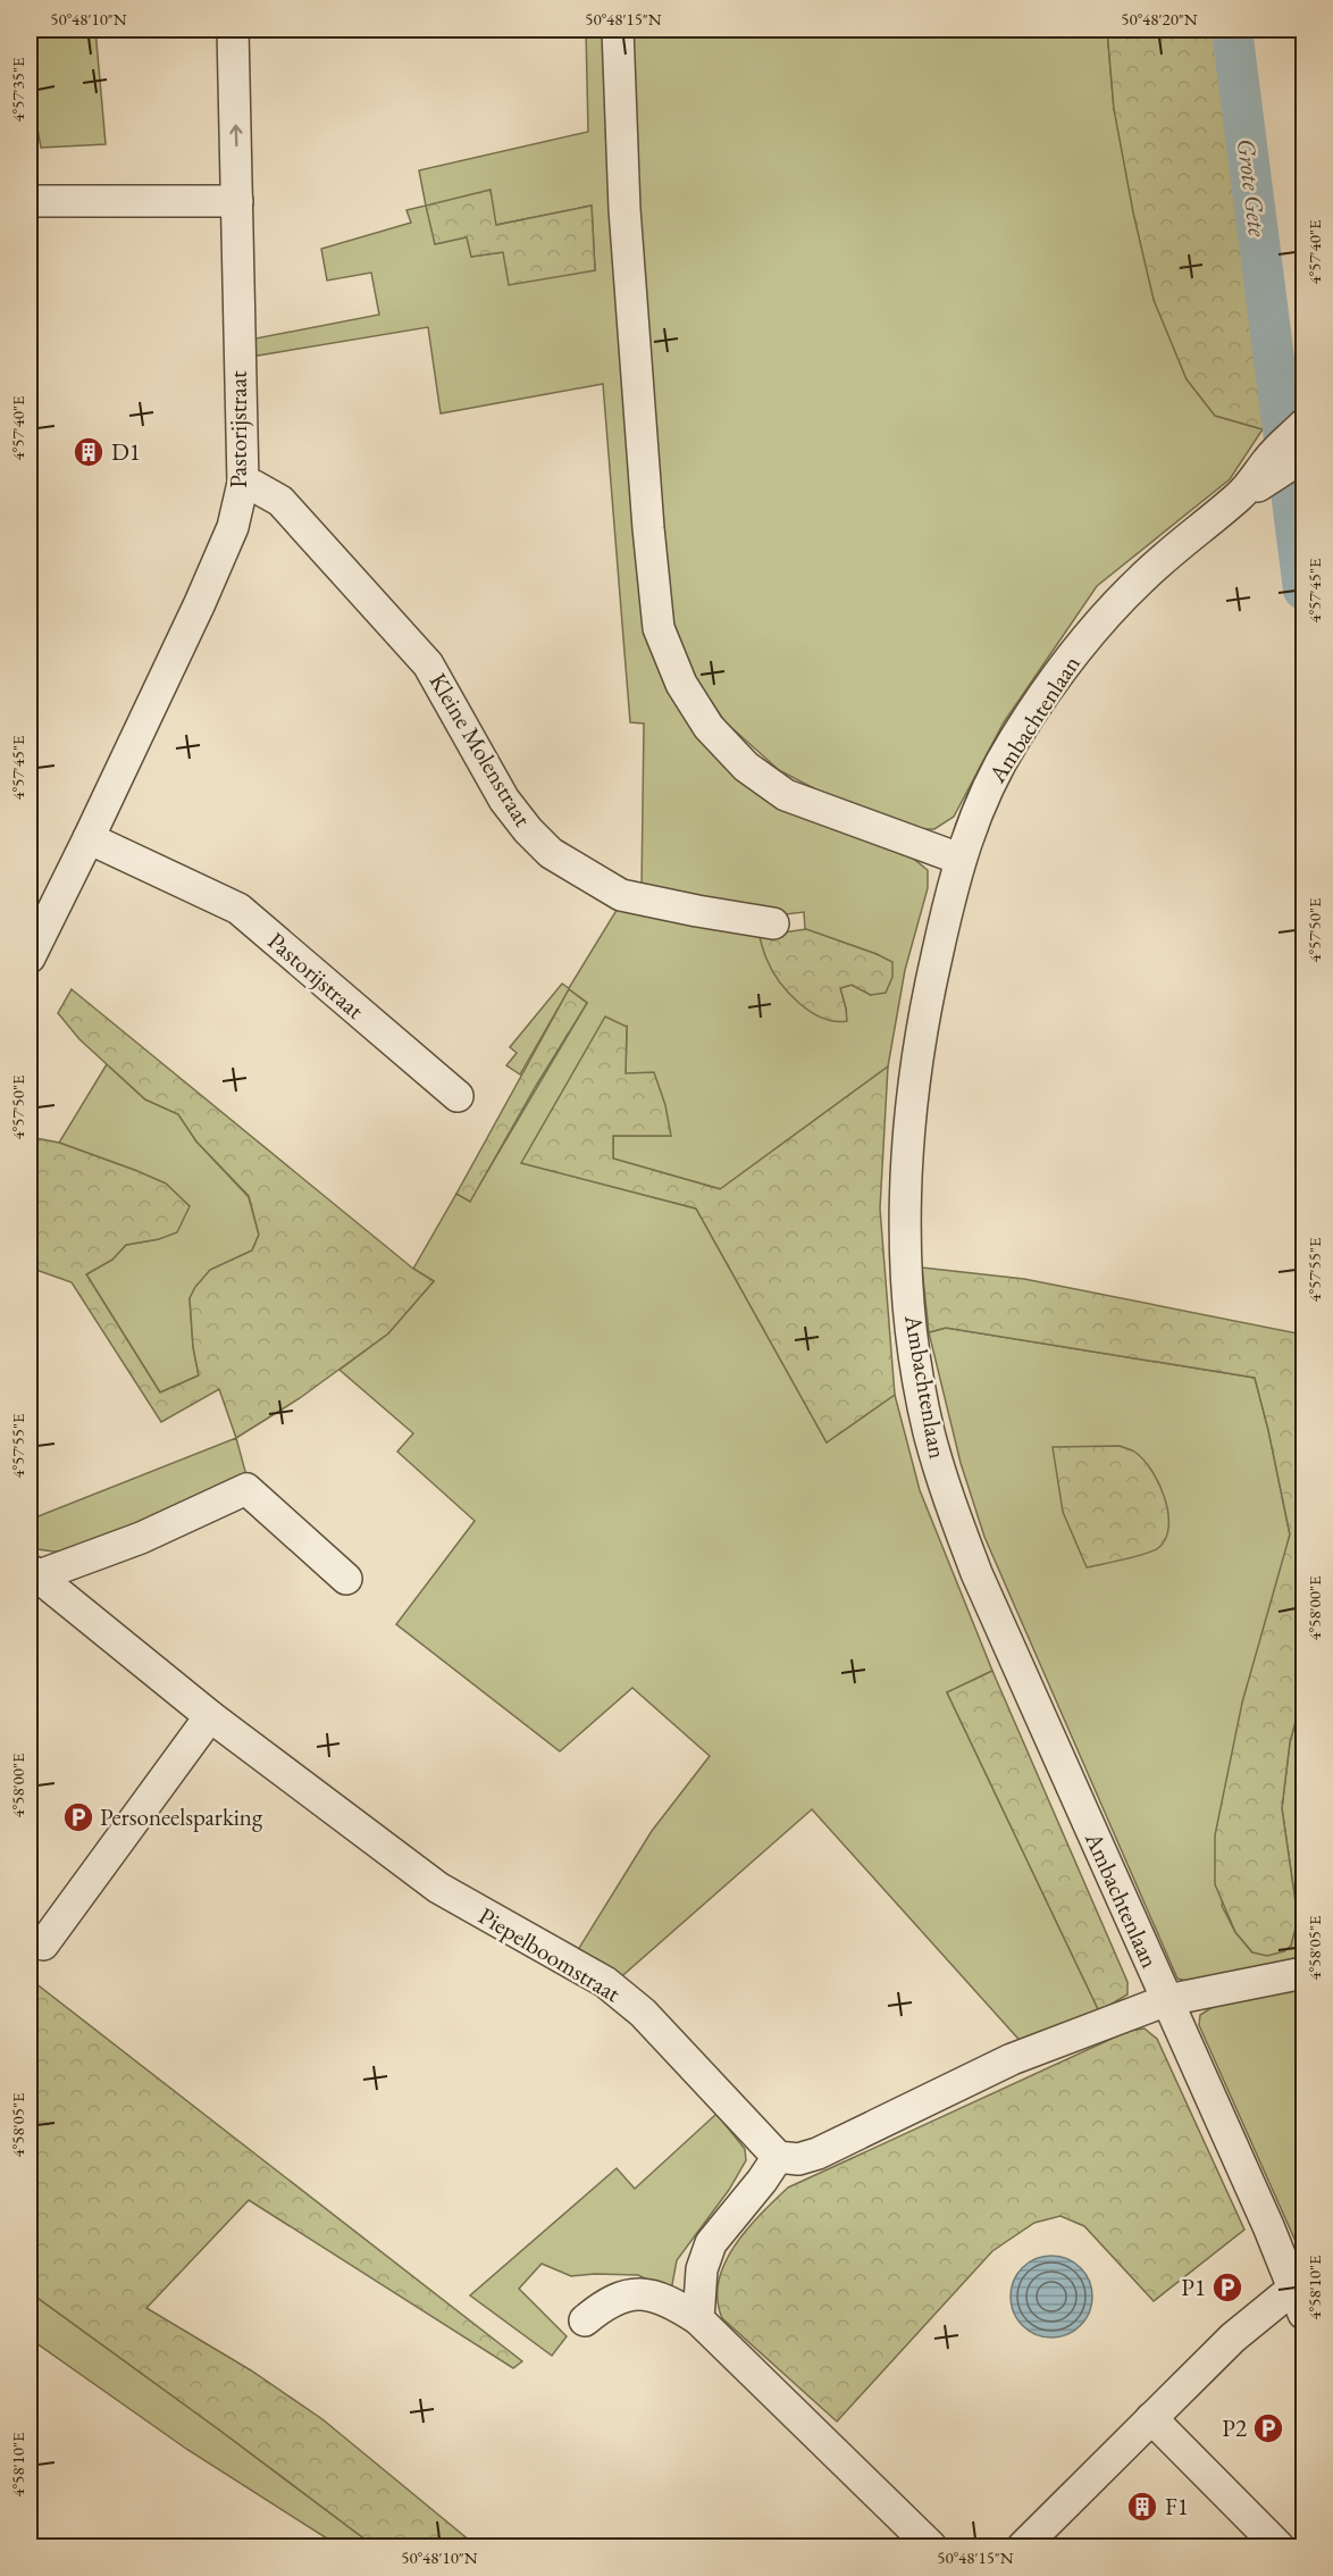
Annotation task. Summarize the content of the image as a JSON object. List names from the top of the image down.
{
  "streets": {
    "street": [
      "Pastorijstraat",
      "Ambachtenlaan",
      "Kleine Molenstraat",
      "Piepelboomstraat"
    ]
  },
  "crossings": [
    ["Pastorijstraat", "Kleine Molenstraat"]
  ],
  "water": ["Grote Gete"],
  "places": {
    "building": ["D1", "F1"],
    "parking": ["Personeelsparking", "P1", "P2"]
  },
  "coordinates": [
    "50°48'10\"N",
    "50°48'15\"N",
    "50°48'20\"N",
    "4°57'35\"E",
    "4°57'40\"E",
    "4°57'45\"E",
    "4°57'50\"E",
    "4°57'55\"E",
    "4°58'00\"E",
    "4°58'05\"E",
    "4°58'10\"E"
  ]
}
